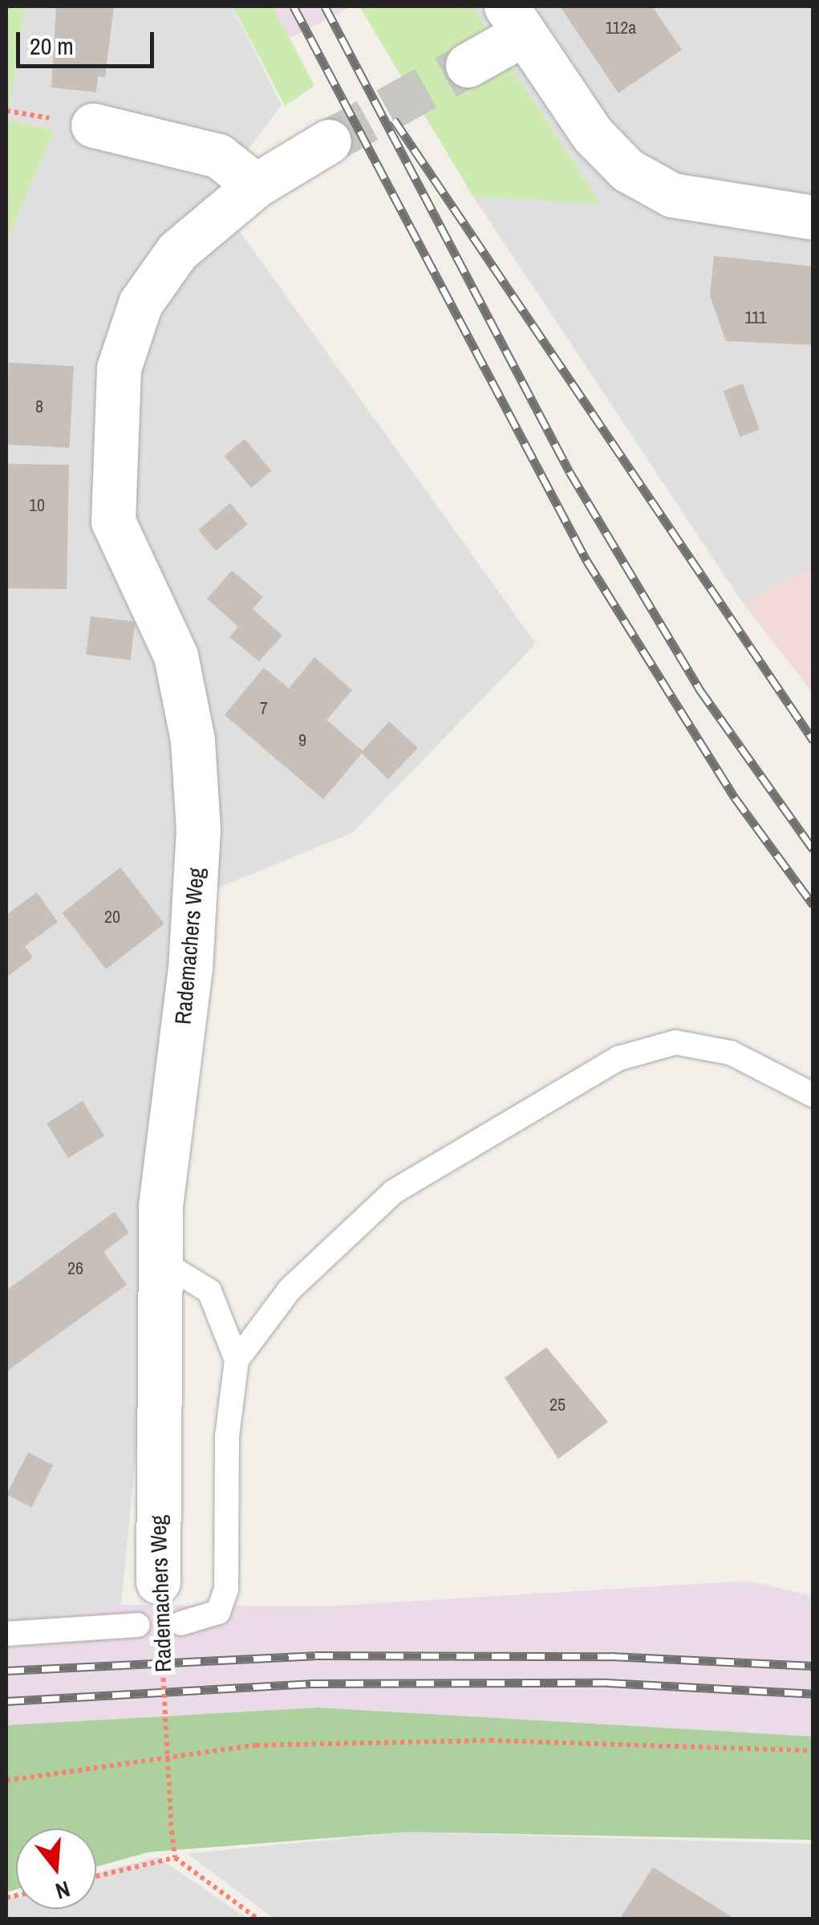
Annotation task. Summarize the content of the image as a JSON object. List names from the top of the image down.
{
  "streets": {
    "street": ["Rademachers Weg"]
  },
  "house_numbers": [
    "112a",
    "111",
    "8",
    "10",
    "7",
    "9",
    "20",
    "26",
    "25"
  ],
  "scale_bar": "20 m",
  "north": "bottom"
}
